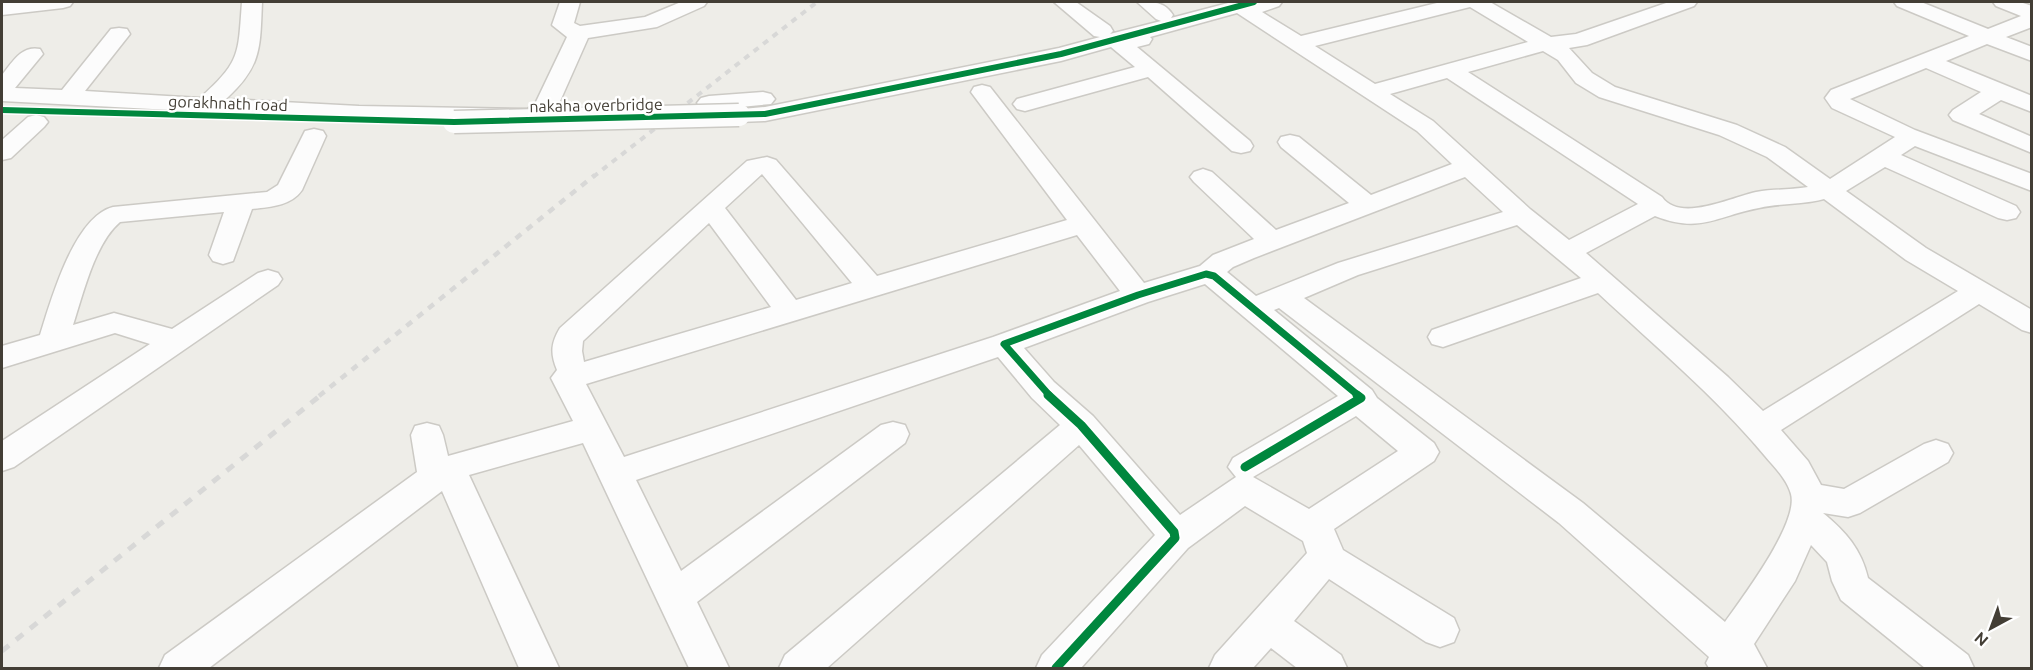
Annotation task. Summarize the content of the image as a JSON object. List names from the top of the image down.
{
  "streets": {
    "street": ["gorakhnath road", "nakaha overbridge"]
  },
  "crossings": [
    ["gorakhnath road", "nakaha overbridge"]
  ],
  "north": "bottom left"
}
